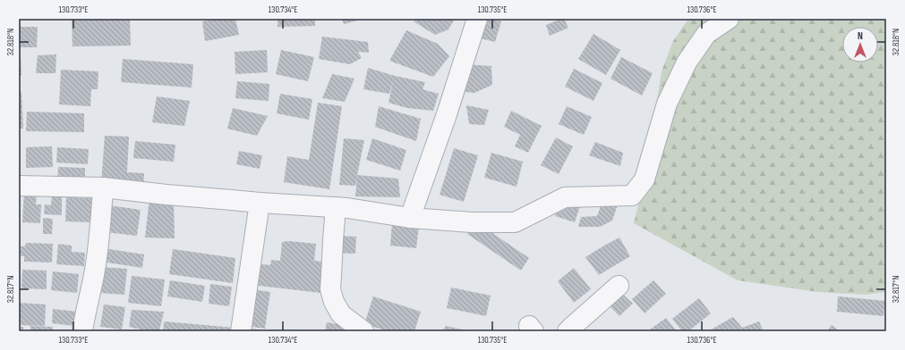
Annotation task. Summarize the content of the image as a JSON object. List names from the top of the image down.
{
  "north": "top",
  "coordinates": [
    "130.733°E",
    "130.734°E",
    "130.735°E",
    "130.736°E",
    "32.818°N",
    "32.817°N"
  ]
}
